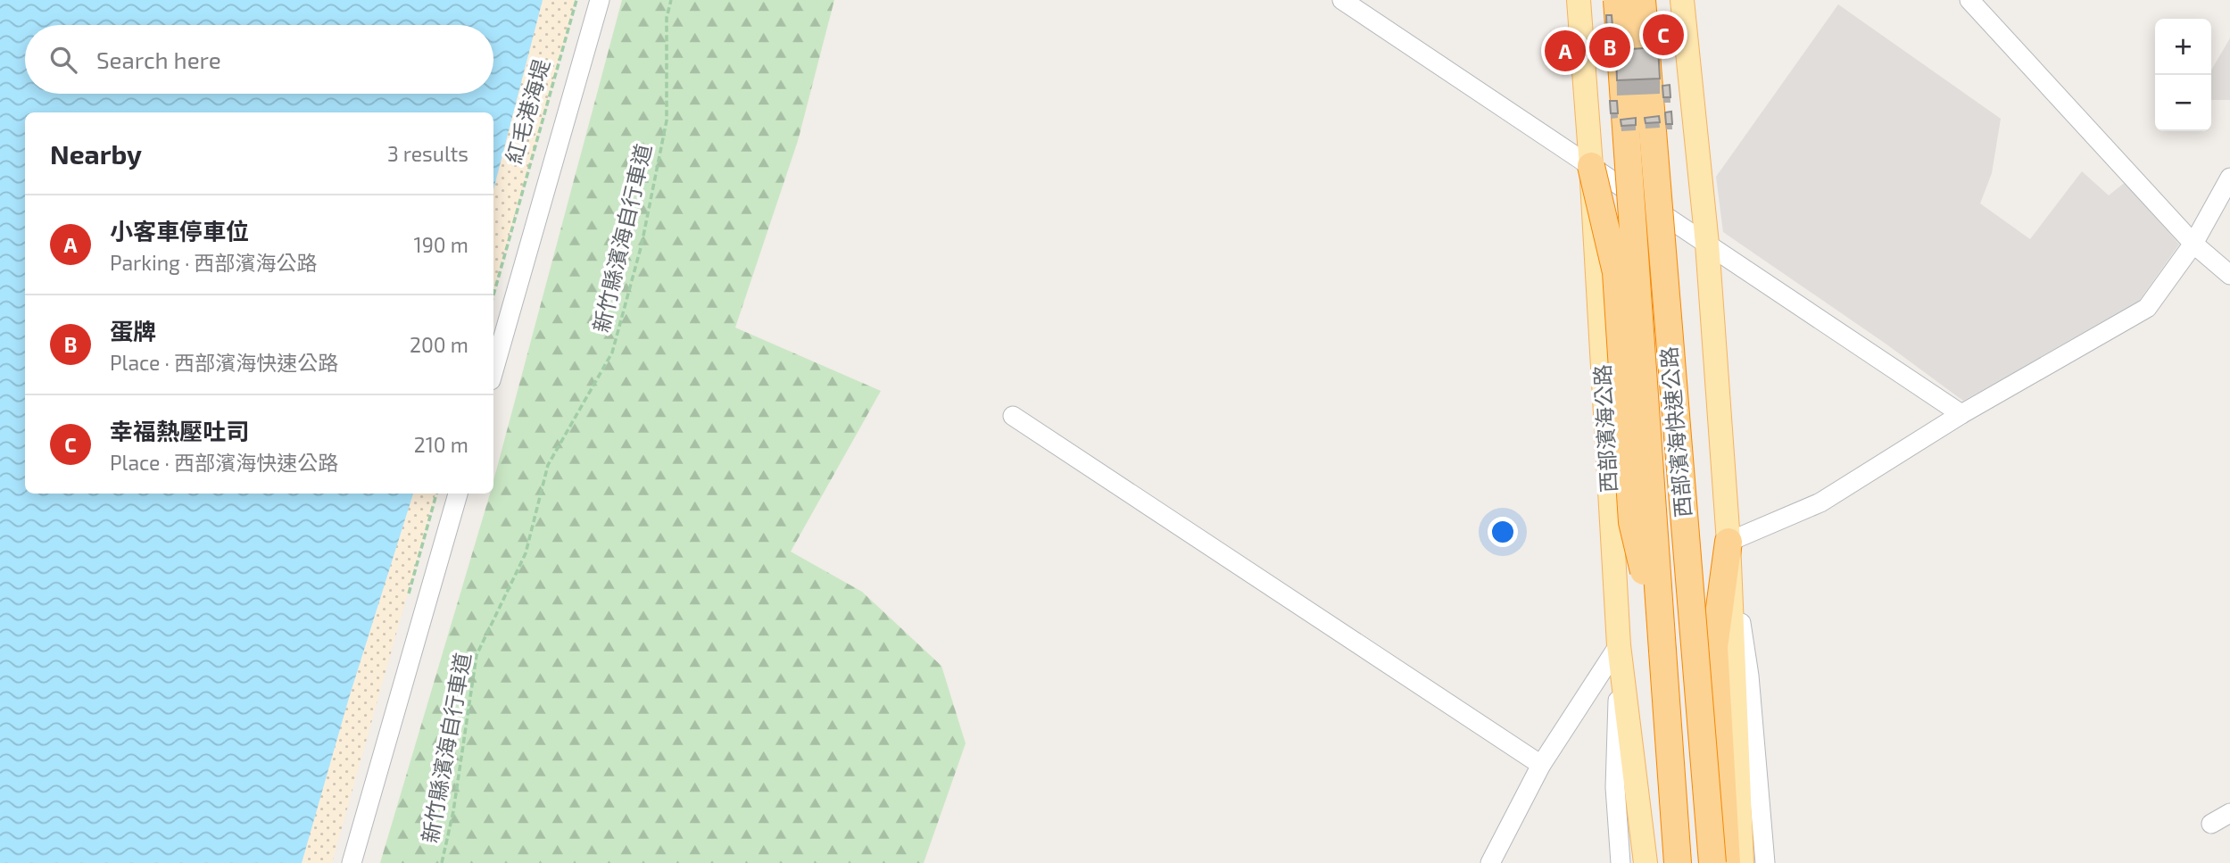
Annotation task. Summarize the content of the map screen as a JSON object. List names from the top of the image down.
{
  "streets": {
    "highway": ["西部濱海快速公路"],
    "main road": ["西部濱海公路"],
    "path": ["紅毛港海堤", "新竹縣濱海自行車道"]
  },
  "page": {
    "pins": ["C", "B", "A"],
    "map_buttons": ["+", "−"],
    "search": "Search here",
    "heading": ["Nearby", "3 results"],
    "list": [
      {
        "mark": "A",
        "name": "小客車停車位",
        "note": "Parking · 西部濱海公路",
        "value": "190 m"
      },
      {
        "mark": "B",
        "name": "蛋牌",
        "note": "Place · 西部濱海快速公路",
        "value": "200 m"
      },
      {
        "mark": "C",
        "name": "幸福熱壓吐司",
        "note": "Place · 西部濱海快速公路",
        "value": "210 m"
      }
    ]
  }
}
